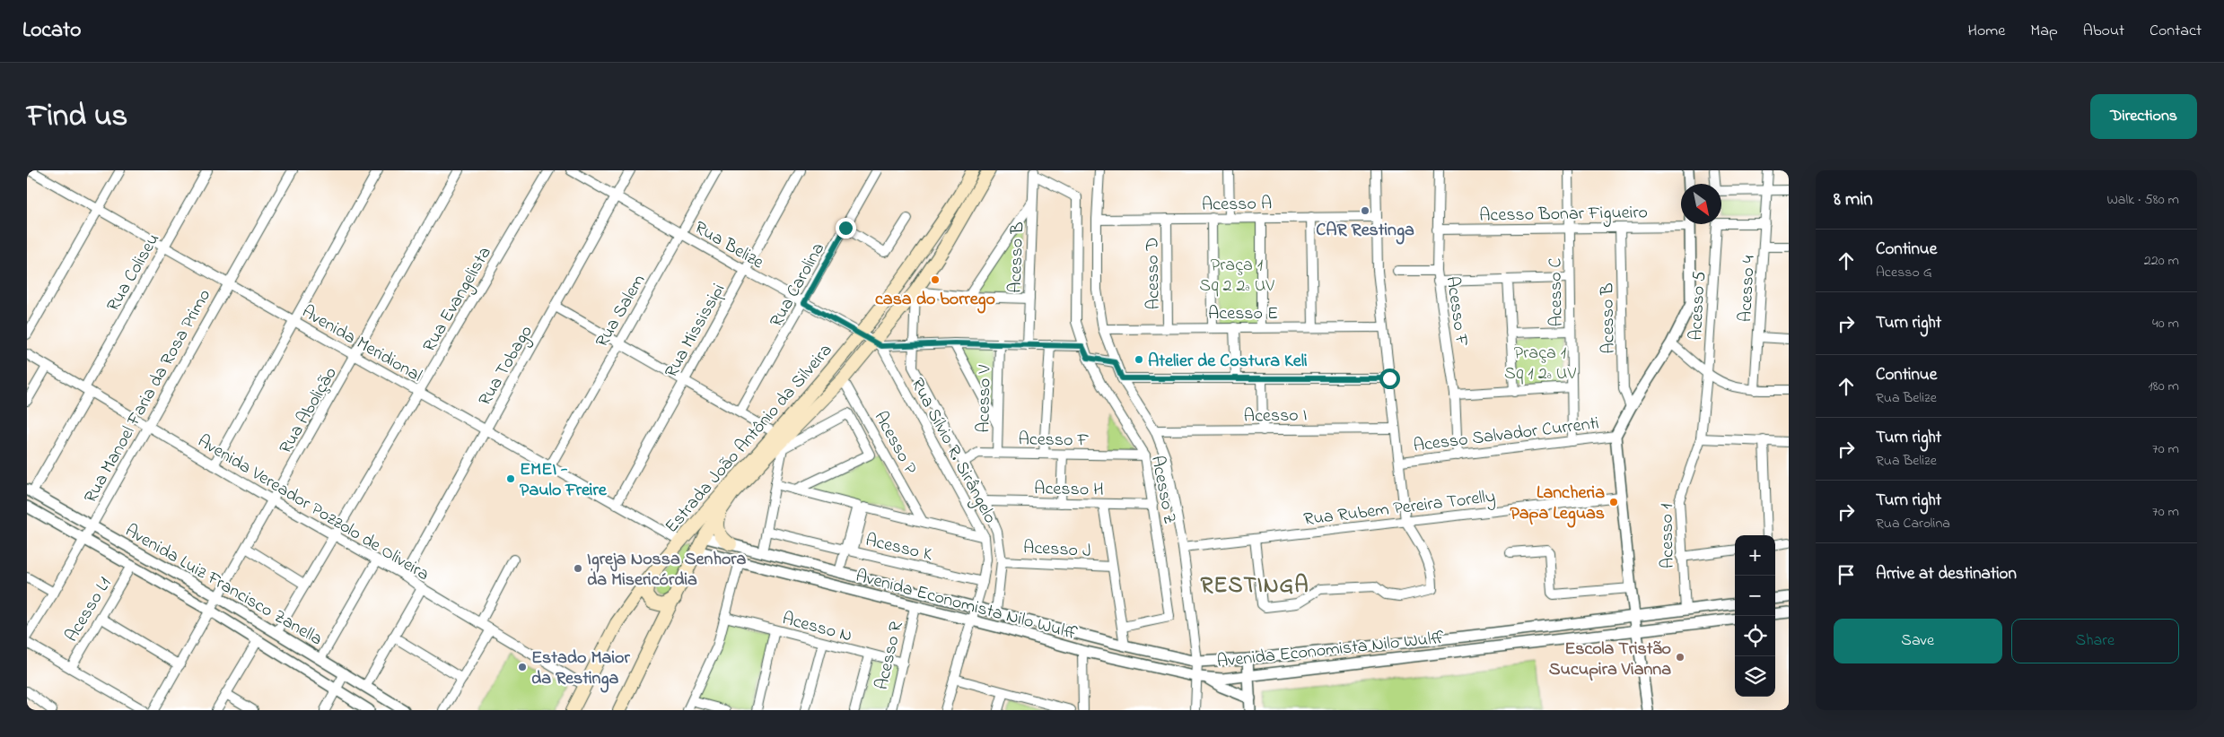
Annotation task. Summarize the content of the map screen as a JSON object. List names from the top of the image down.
{
  "streets": {
    "main road": ["Estrada João Antônio da Silveira"],
    "street": [
      "Acesso A",
      "Acesso Bonar Figueiro",
      "Rua Belize",
      "Acesso B",
      "Rua Coliseu",
      "Acesso D",
      "Rua Carolina",
      "Acesso 4",
      "Acesso C",
      "Rua Evangelista",
      "Acesso 5",
      "Rua Salem",
      "Acesso F",
      "Acesso E",
      "Rua Mississipi",
      "Avenida Meridional",
      "Rua Tobago",
      "Rua Manoel Faria da Rosa Primo",
      "Acesso V",
      "Rua Abolição",
      "Acesso I",
      "Acesso Salvador Currenti",
      "Acesso P",
      "Rua Sílvio R. Sirângelo",
      "Acesso H",
      "Acesso Z",
      "Avenida Vereador Pozzolo de Oliveira",
      "Rua Rubem Pereira Torelly",
      "Acesso 1",
      "Acesso K",
      "Acesso J",
      "Avenida Luiz Francisco Zanella",
      "Avenida Economista Nilo Wulff",
      "Acesso L1",
      "Acesso N",
      "Acesso R"
    ]
  },
  "crossings": [
    ["Acesso A", "Acesso D"],
    ["Acesso Bonar Figueiro", "Acesso B"],
    ["Acesso Bonar Figueiro", "Acesso C"],
    ["Acesso Bonar Figueiro", "Acesso F"],
    ["Rua Belize", "Rua Carolina"],
    ["Rua Belize", "Rua Salem"],
    ["Rua Belize", "Rua Mississipi"],
    ["Rua Belize", "Rua Tobago"],
    ["Rua Belize", "Estrada João Antônio da Silveira"],
    ["Rua Belize", "Rua Sílvio R. Sirângelo"],
    ["Acesso B", "Acesso Z"],
    ["Rua Coliseu", "Avenida Meridional"],
    ["Rua Coliseu", "Avenida Vereador Pozzolo de Oliveira"],
    ["Rua Coliseu", "Avenida Luiz Francisco Zanella"],
    ["Acesso D", "Acesso E"],
    ["Acesso 4", "Acesso 5"],
    ["Acesso C", "Acesso Salvador Currenti"],
    ["Rua Evangelista", "Avenida Meridional"],
    ["Rua Evangelista", "Avenida Vereador Pozzolo de Oliveira"],
    ["Rua Evangelista", "Avenida Luiz Francisco Zanella"],
    ["Acesso 5", "Acesso 1"],
    ["Rua Salem", "Avenida Meridional"],
    ["Acesso F", "Acesso V"],
    ["Acesso F", "Acesso Salvador Currenti"],
    ["Acesso F", "Acesso Z"],
    ["Rua Mississipi", "Avenida Meridional"],
    ["Avenida Meridional", "Rua Tobago"],
    ["Avenida Meridional", "Rua Manoel Faria da Rosa Primo"],
    ["Avenida Meridional", "Rua Abolição"],
    ["Avenida Meridional", "Estrada João Antônio da Silveira"],
    ["Rua Tobago", "Avenida Vereador Pozzolo de Oliveira"],
    ["Rua Manoel Faria da Rosa Primo", "Avenida Vereador Pozzolo de Oliveira"],
    ["Rua Manoel Faria da Rosa Primo", "Avenida Luiz Francisco Zanella"],
    ["Rua Abolição", "Avenida Vereador Pozzolo de Oliveira"],
    ["Rua Abolição", "Avenida Luiz Francisco Zanella"],
    ["Estrada João Antônio da Silveira", "Acesso P"],
    ["Estrada João Antônio da Silveira", "Rua Sílvio R. Sirângelo"],
    ["Estrada João Antônio da Silveira", "Avenida Vereador Pozzolo de Oliveira"],
    ["Estrada João Antônio da Silveira", "Avenida Economista Nilo Wulff"],
    ["Rua Sílvio R. Sirângelo", "Acesso K"],
    ["Rua Sílvio R. Sirângelo", "Avenida Economista Nilo Wulff"],
    ["Acesso H", "Acesso Z"],
    ["Acesso 1", "Avenida Economista Nilo Wulff"],
    ["Acesso K", "Avenida Economista Nilo Wulff"],
    ["Avenida Luiz Francisco Zanella", "Acesso L1"],
    ["Avenida Economista Nilo Wulff", "Acesso R"],
    ["Acesso N", "Acesso R"]
  ],
  "districts": ["RESTINGA"],
  "parks": ["Praça 1 Sq 2 2ª UV", "Praça 1 Sq 1 2ª UV"],
  "places": [
    "CAR Restinga",
    "casa do borrego",
    "Atelier de Costura Keli",
    "EMEI - Paulo Freire",
    "Lancheria Papa Leguas",
    "Igreja Nossa Senhora da Misericórdia",
    "Escola Tristão Sucupira Vianna",
    "Estado Maior da Restinga"
  ],
  "north": "bottom right",
  "page": {
    "header": "Locato",
    "nav": [
      "Home",
      "Map",
      "About",
      "Contact"
    ],
    "title": "Find us",
    "buttons": [
      "Directions",
      ["Save", "Share"]
    ],
    "heading": ["8 min", "Walk · 580 m"],
    "list": [
      ["Continue", "Acesso G", "220 m"],
      ["Turn right", "40 m"],
      ["Continue", "Rua Belize", "180 m"],
      ["Turn right", "Rua Belize", "70 m"],
      ["Turn right", "Rua Carolina", "70 m"],
      "Arrive at destination"
    ],
    "map_buttons": ["+", "−"]
  }
}
